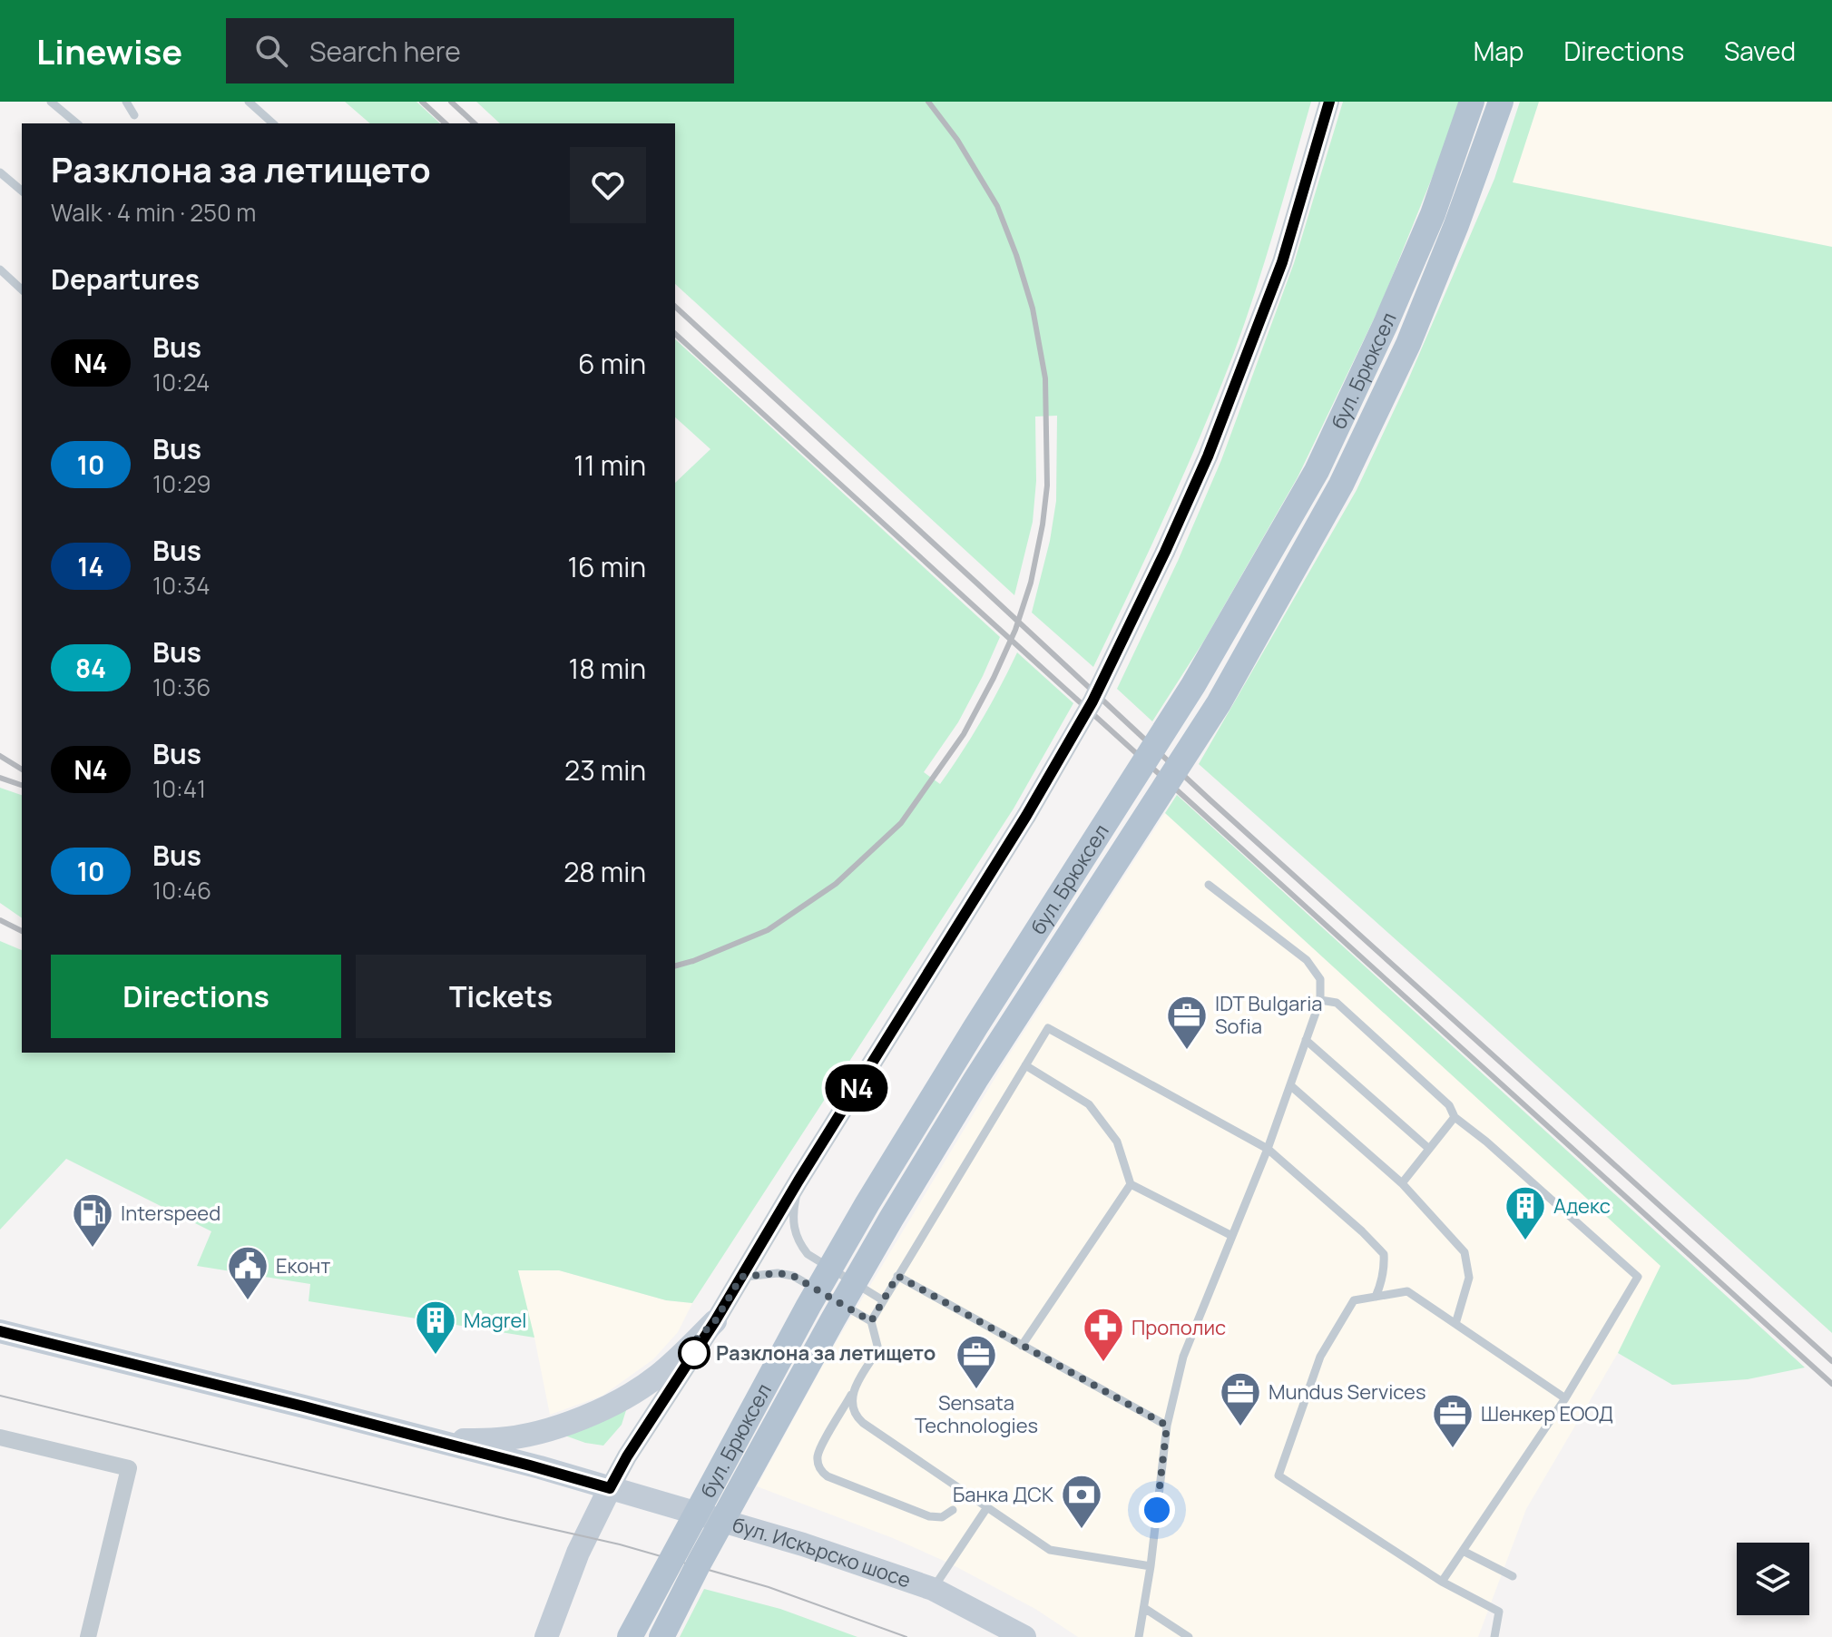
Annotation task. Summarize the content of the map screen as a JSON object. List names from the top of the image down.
{
  "streets": {
    "main road": ["бул. Брюксел", "бул. Искърско шосе"]
  },
  "places": {
    "office": [
      "IDT Bulgaria Sofia",
      "Sensata Technologies",
      "Mundus Services",
      "Шенкер ЕООД"
    ],
    "building": ["Адекс", "Magrel"],
    "fuel station": ["Interspeed"],
    "public building": ["Еконт"],
    "other": ["Разклона за летището"],
    "pharmacy": ["Прополис"],
    "bank": ["Банка ДСК"]
  },
  "lines": ["bus line N4"],
  "page": {
    "header": "Linewise",
    "search": "Search here",
    "nav": ["Map", "Directions", "Saved"],
    "on_map": "N4",
    "heading": [
      ["Разклона за летището", "Walk · 4 min · 250 m"],
      "Departures"
    ],
    "list": [
      {
        "mark": "N4",
        "name": "Bus",
        "note": "10:24",
        "value": "6 min"
      },
      {
        "mark": "10",
        "name": "Bus",
        "note": "10:29",
        "value": "11 min"
      },
      {
        "mark": "14",
        "name": "Bus",
        "note": "10:34",
        "value": "16 min"
      },
      {
        "mark": "84",
        "name": "Bus",
        "note": "10:36",
        "value": "18 min"
      },
      {
        "mark": "N4",
        "name": "Bus",
        "note": "10:41",
        "value": "23 min"
      },
      {
        "mark": "10",
        "name": "Bus",
        "note": "10:46",
        "value": "28 min"
      }
    ],
    "buttons": ["Directions", "Tickets"]
  }
}
